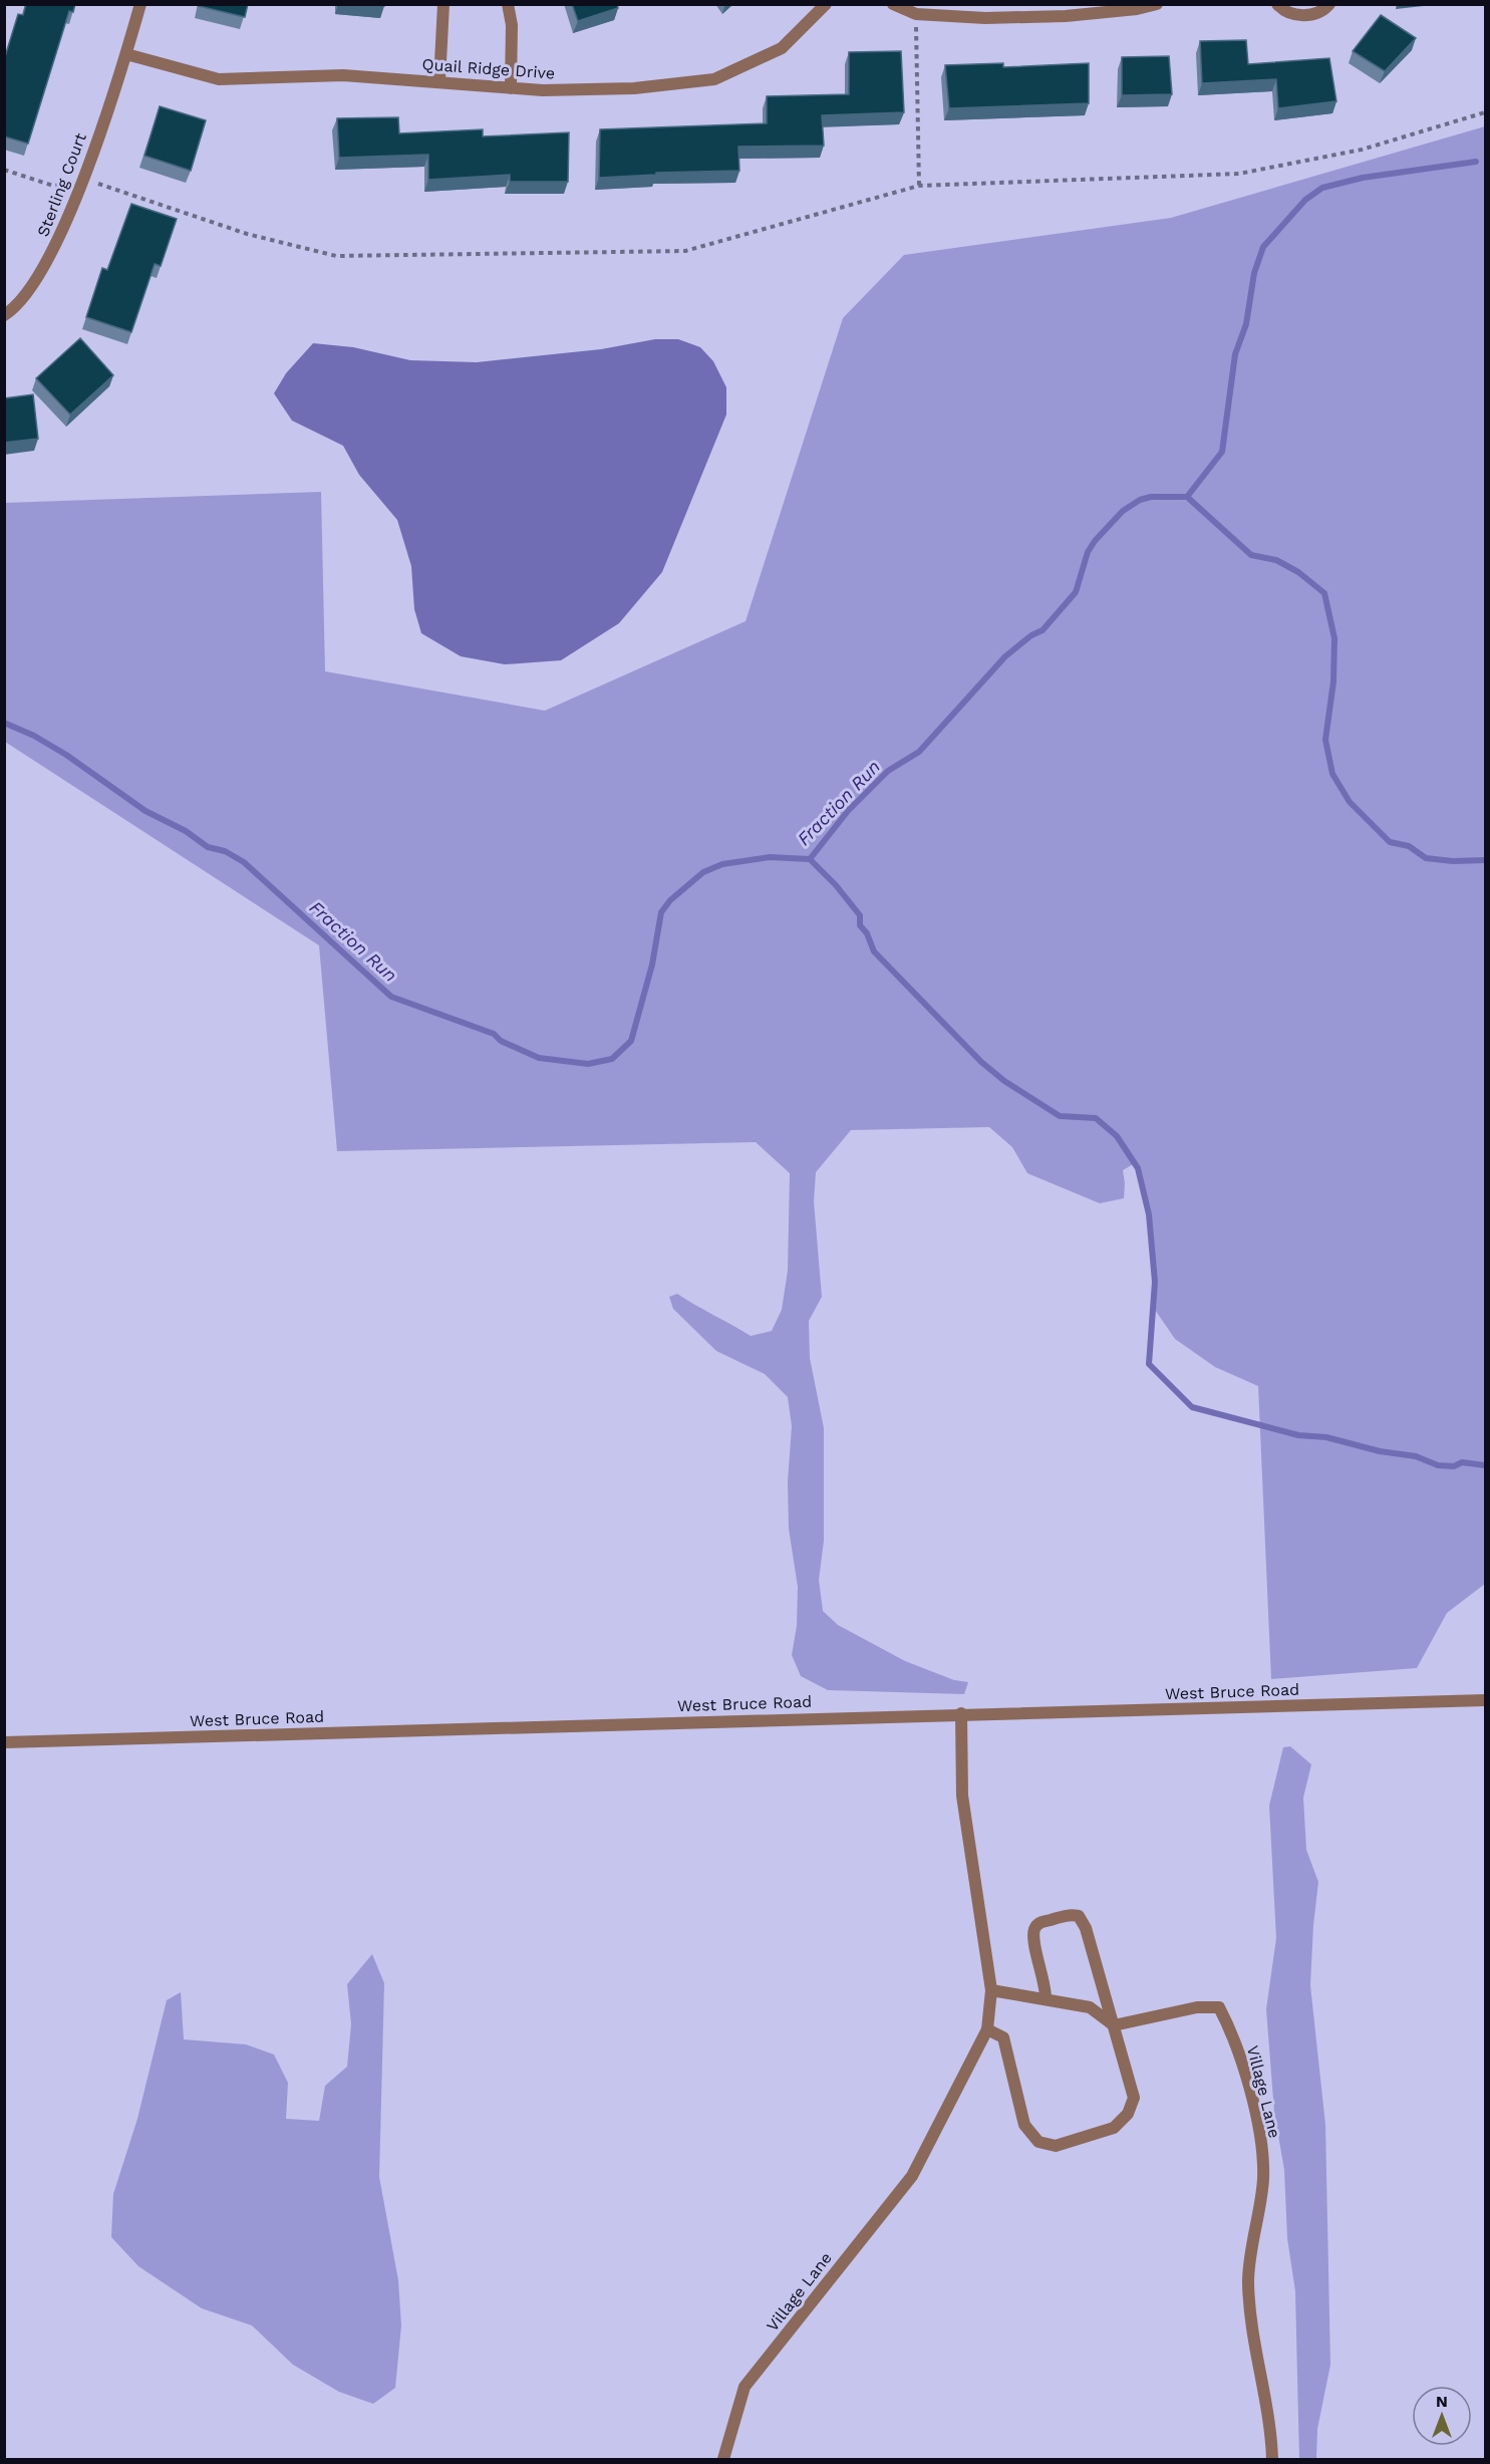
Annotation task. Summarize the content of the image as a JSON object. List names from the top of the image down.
{
  "streets": {
    "street": [
      "Quail Ridge Drive",
      "Sterling Court",
      "West Bruce Road",
      "Village Lane"
    ]
  },
  "crossings": [
    ["Quail Ridge Drive", "Sterling Court"],
    ["West Bruce Road", "Village Lane"]
  ],
  "water": ["Fraction Run"],
  "north": "top"
}
